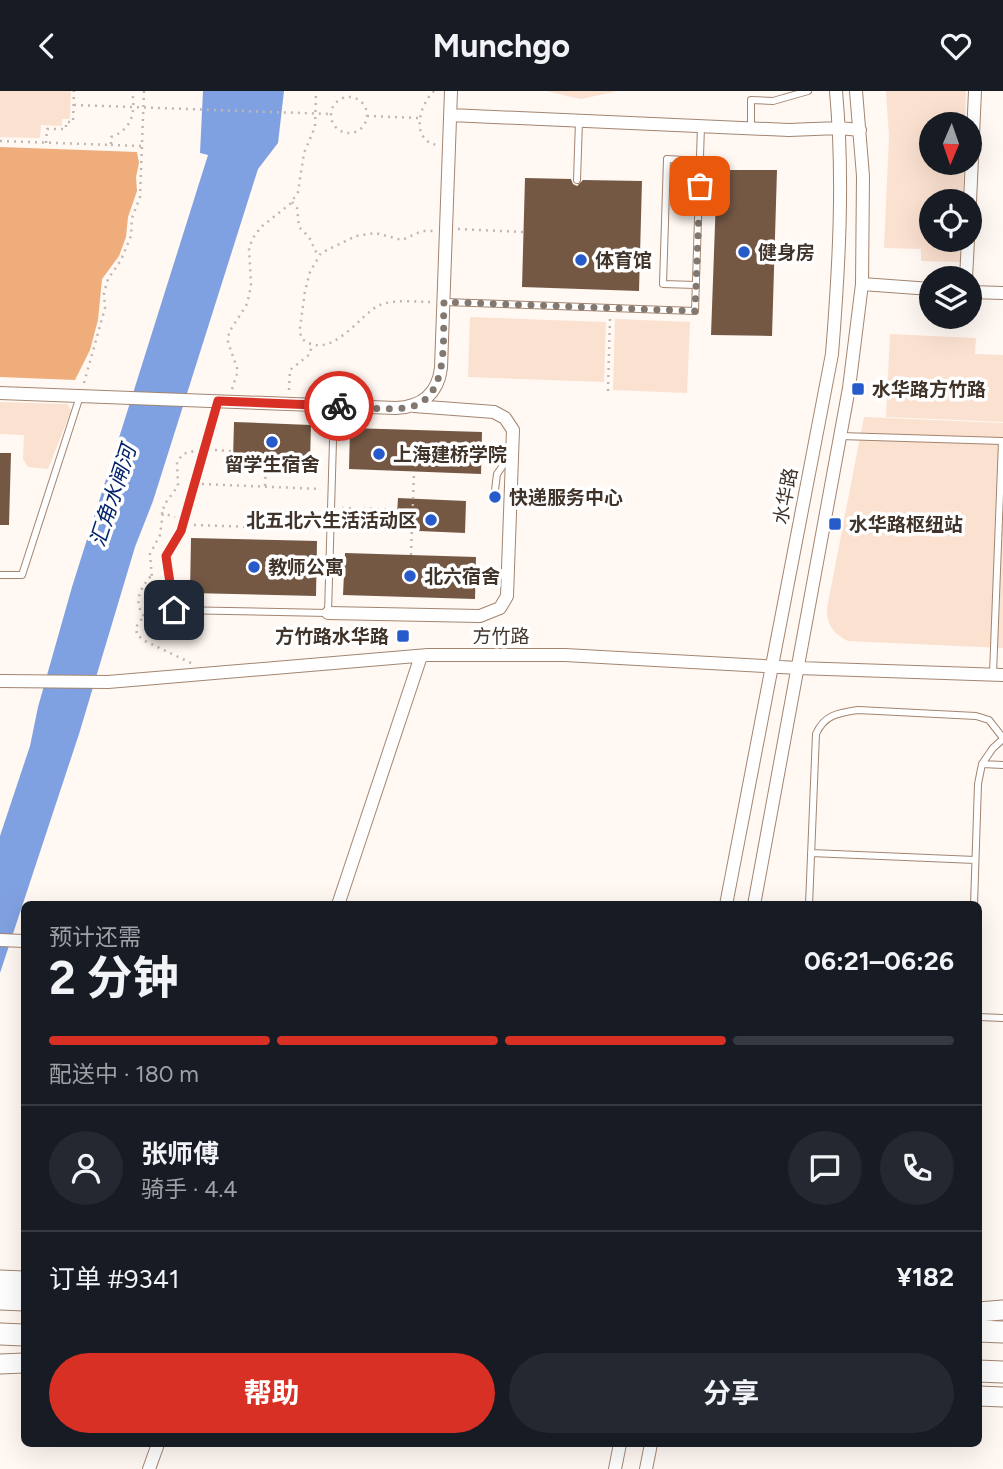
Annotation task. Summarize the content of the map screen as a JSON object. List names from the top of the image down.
{
  "streets": {
    "street": ["水华路", "方竹路"]
  },
  "crossings": [
    ["水华路", "方竹路"]
  ],
  "water": ["汇角水闸河"],
  "places": {
    "other": [
      "健身房",
      "体育馆",
      "留学生宿舍",
      "上海建桥学院",
      "快递服务中心",
      "北五北六生活活动区",
      "教师公寓",
      "北六宿舍"
    ],
    "transit": ["水华路方竹路", "水华路枢纽站", "方竹路水华路"]
  },
  "north": "bottom",
  "page": {
    "header": "Munchgo",
    "heading": ["2 分钟", "预计还需", "06:21–06:26"],
    "panel": [
      "张师傅",
      "骑手 · 4.4",
      "订单 #9341",
      "¥182"
    ],
    "bar": "配送中 · 180 m",
    "buttons": ["帮助", "分享"]
  }
}
